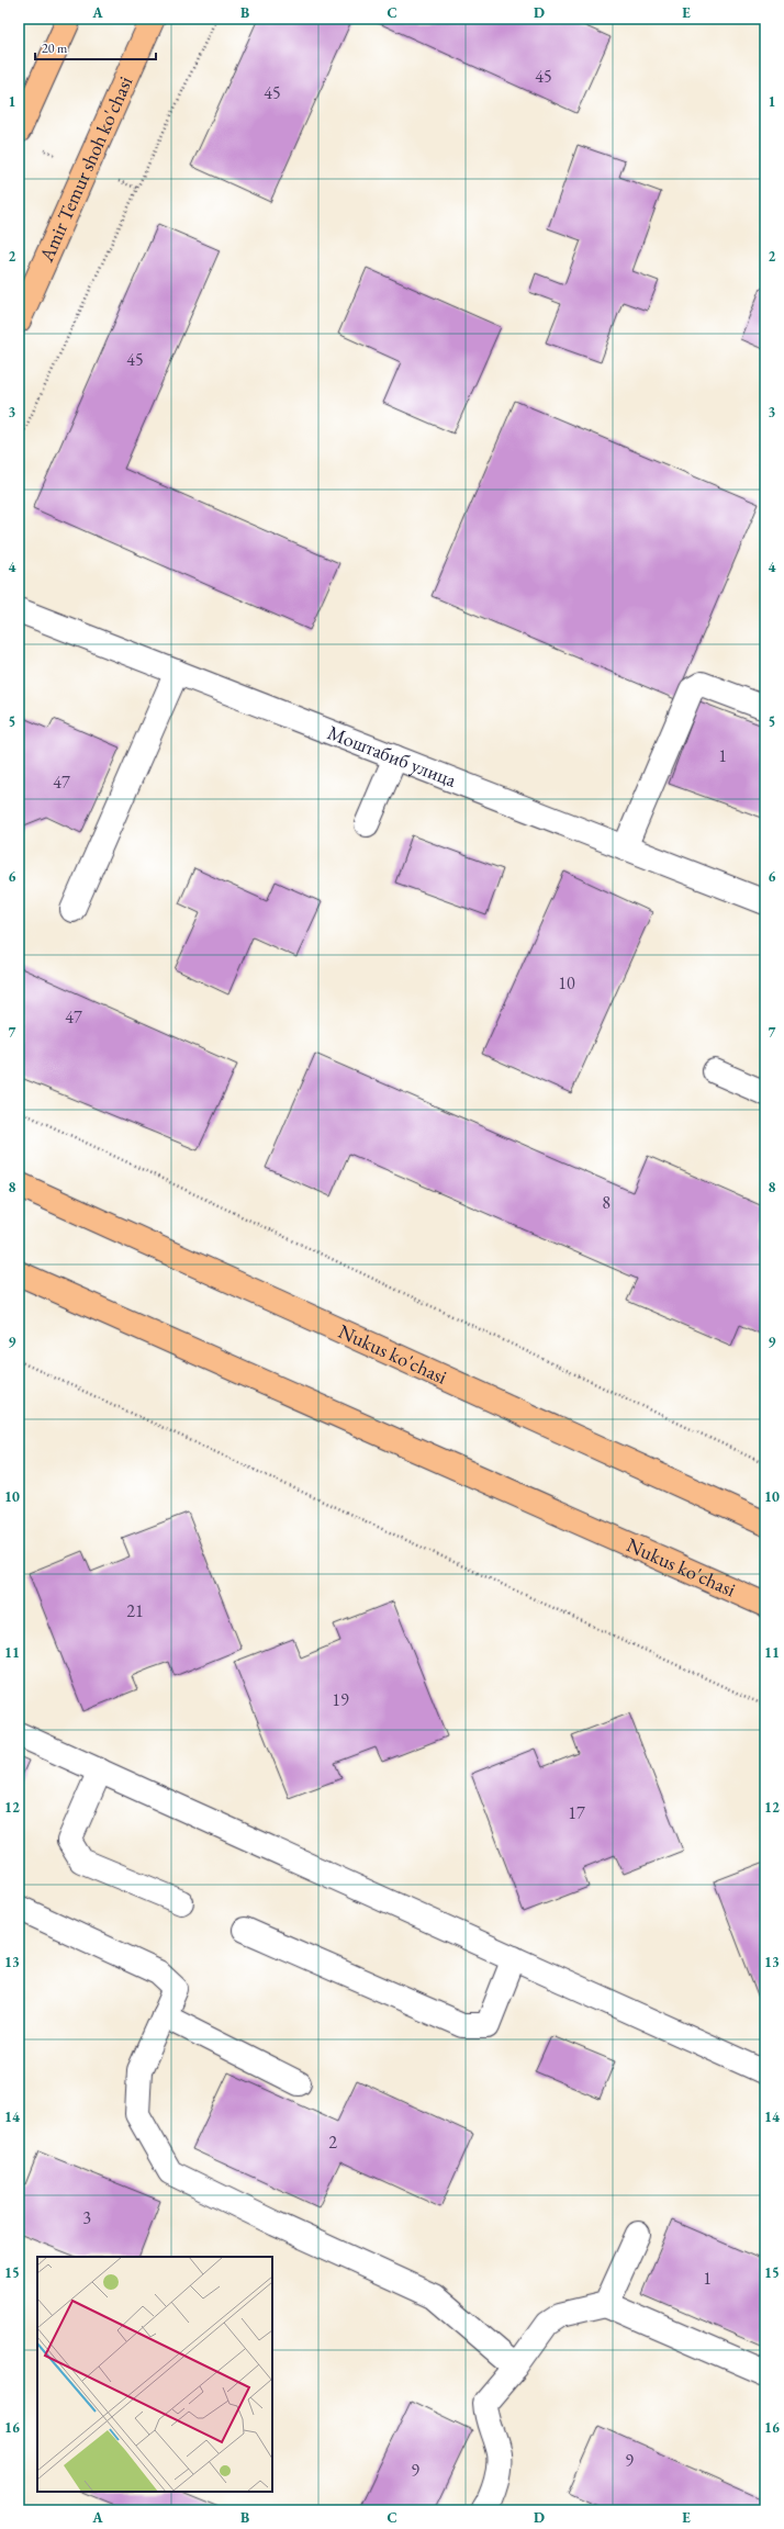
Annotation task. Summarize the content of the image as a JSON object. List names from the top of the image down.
{
  "streets": {
    "main road": ["Amir Temur shoh ko'chasi", "Nukus ko'chasi"],
    "street": ["Моштабиб улица"]
  },
  "house_numbers": [
    "45",
    "45",
    "45",
    "1",
    "47",
    "10",
    "47",
    "8",
    "21",
    "19",
    "17",
    "2",
    "3",
    "1",
    "9",
    "9"
  ],
  "scale_bar": "20 m",
  "grid": {
    "columns": [
      "A",
      "B",
      "C",
      "D",
      "E"
    ],
    "rows": [
      "1",
      "2",
      "3",
      "4",
      "5",
      "6",
      "7",
      "8",
      "9",
      "10",
      "11",
      "12",
      "13",
      "14",
      "15",
      "16"
    ]
  }
}
